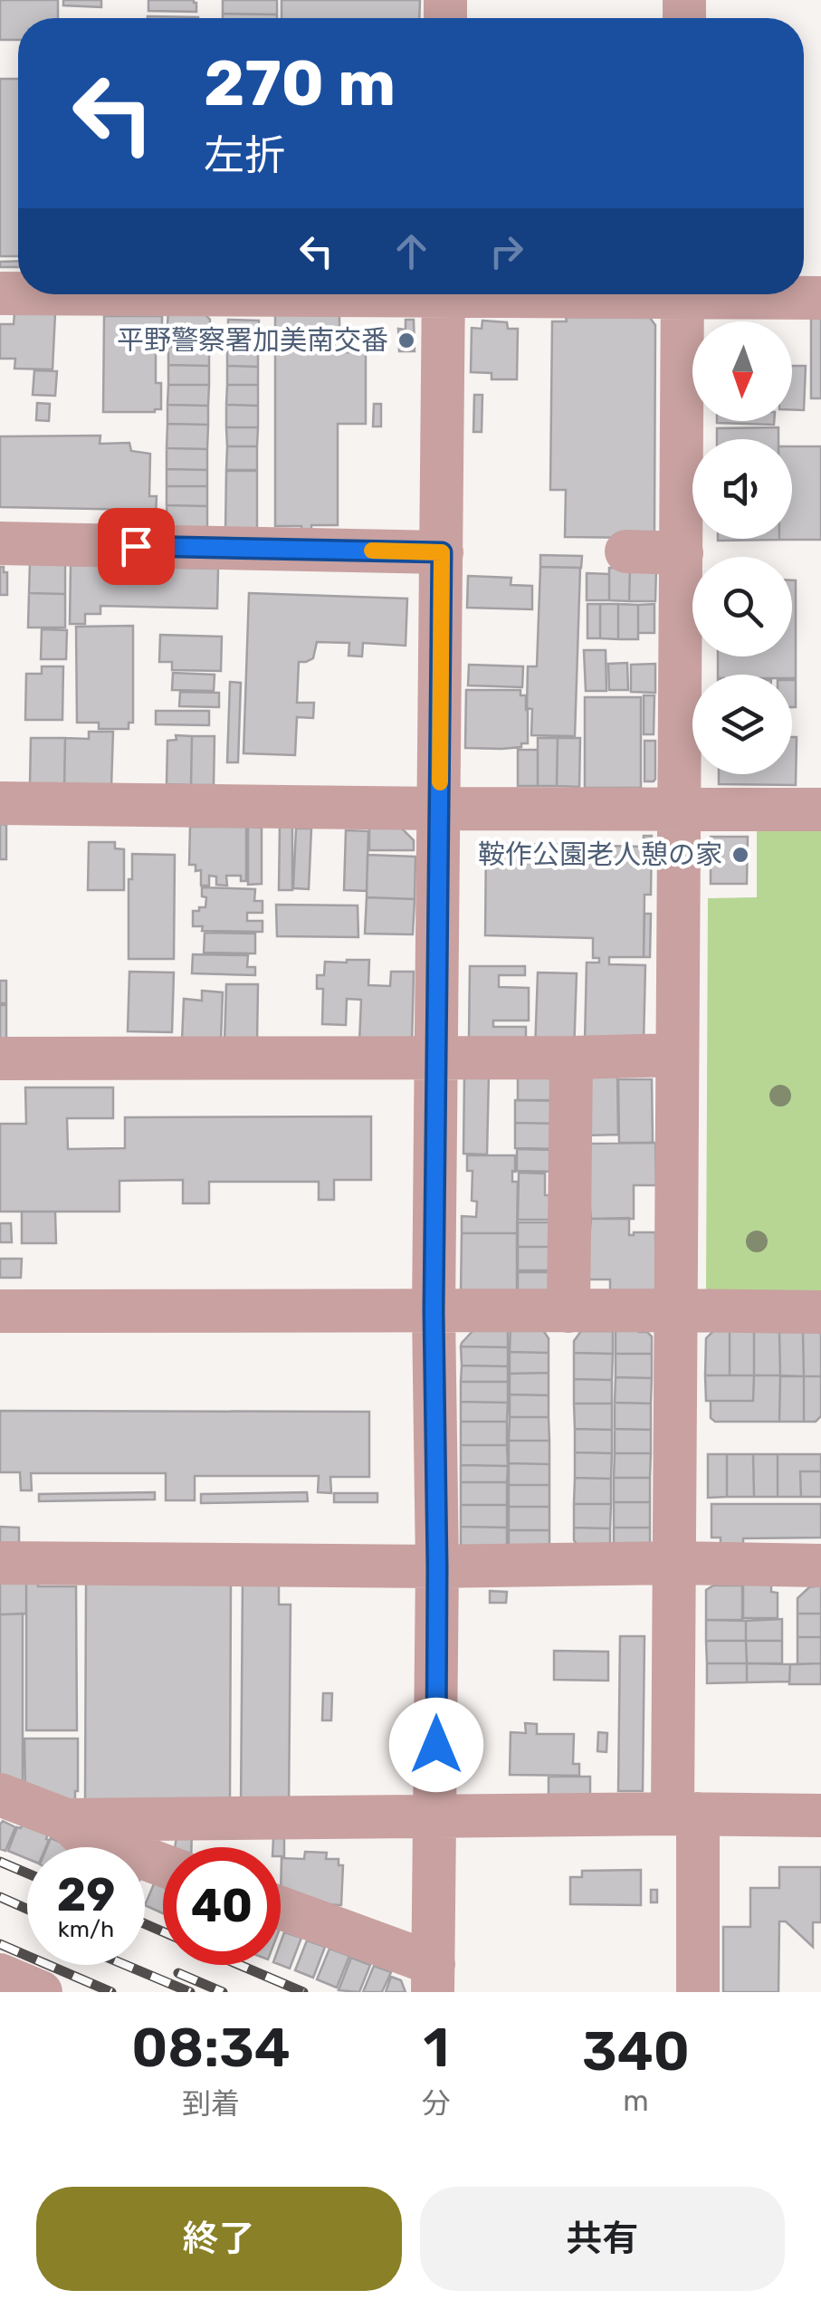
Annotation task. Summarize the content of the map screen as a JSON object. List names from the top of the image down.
{
  "places": ["平野警察署加美南交番", "鞍作公園老人憩の家"],
  "north": "bottom",
  "page": {
    "turn": ["270 m", "左折"],
    "speed": "29 km/h",
    "limit": "40",
    "eta": [
      "08:34",
      "到着",
      "1",
      "分",
      "340",
      "m"
    ],
    "buttons": ["終了", "共有"]
  }
}
